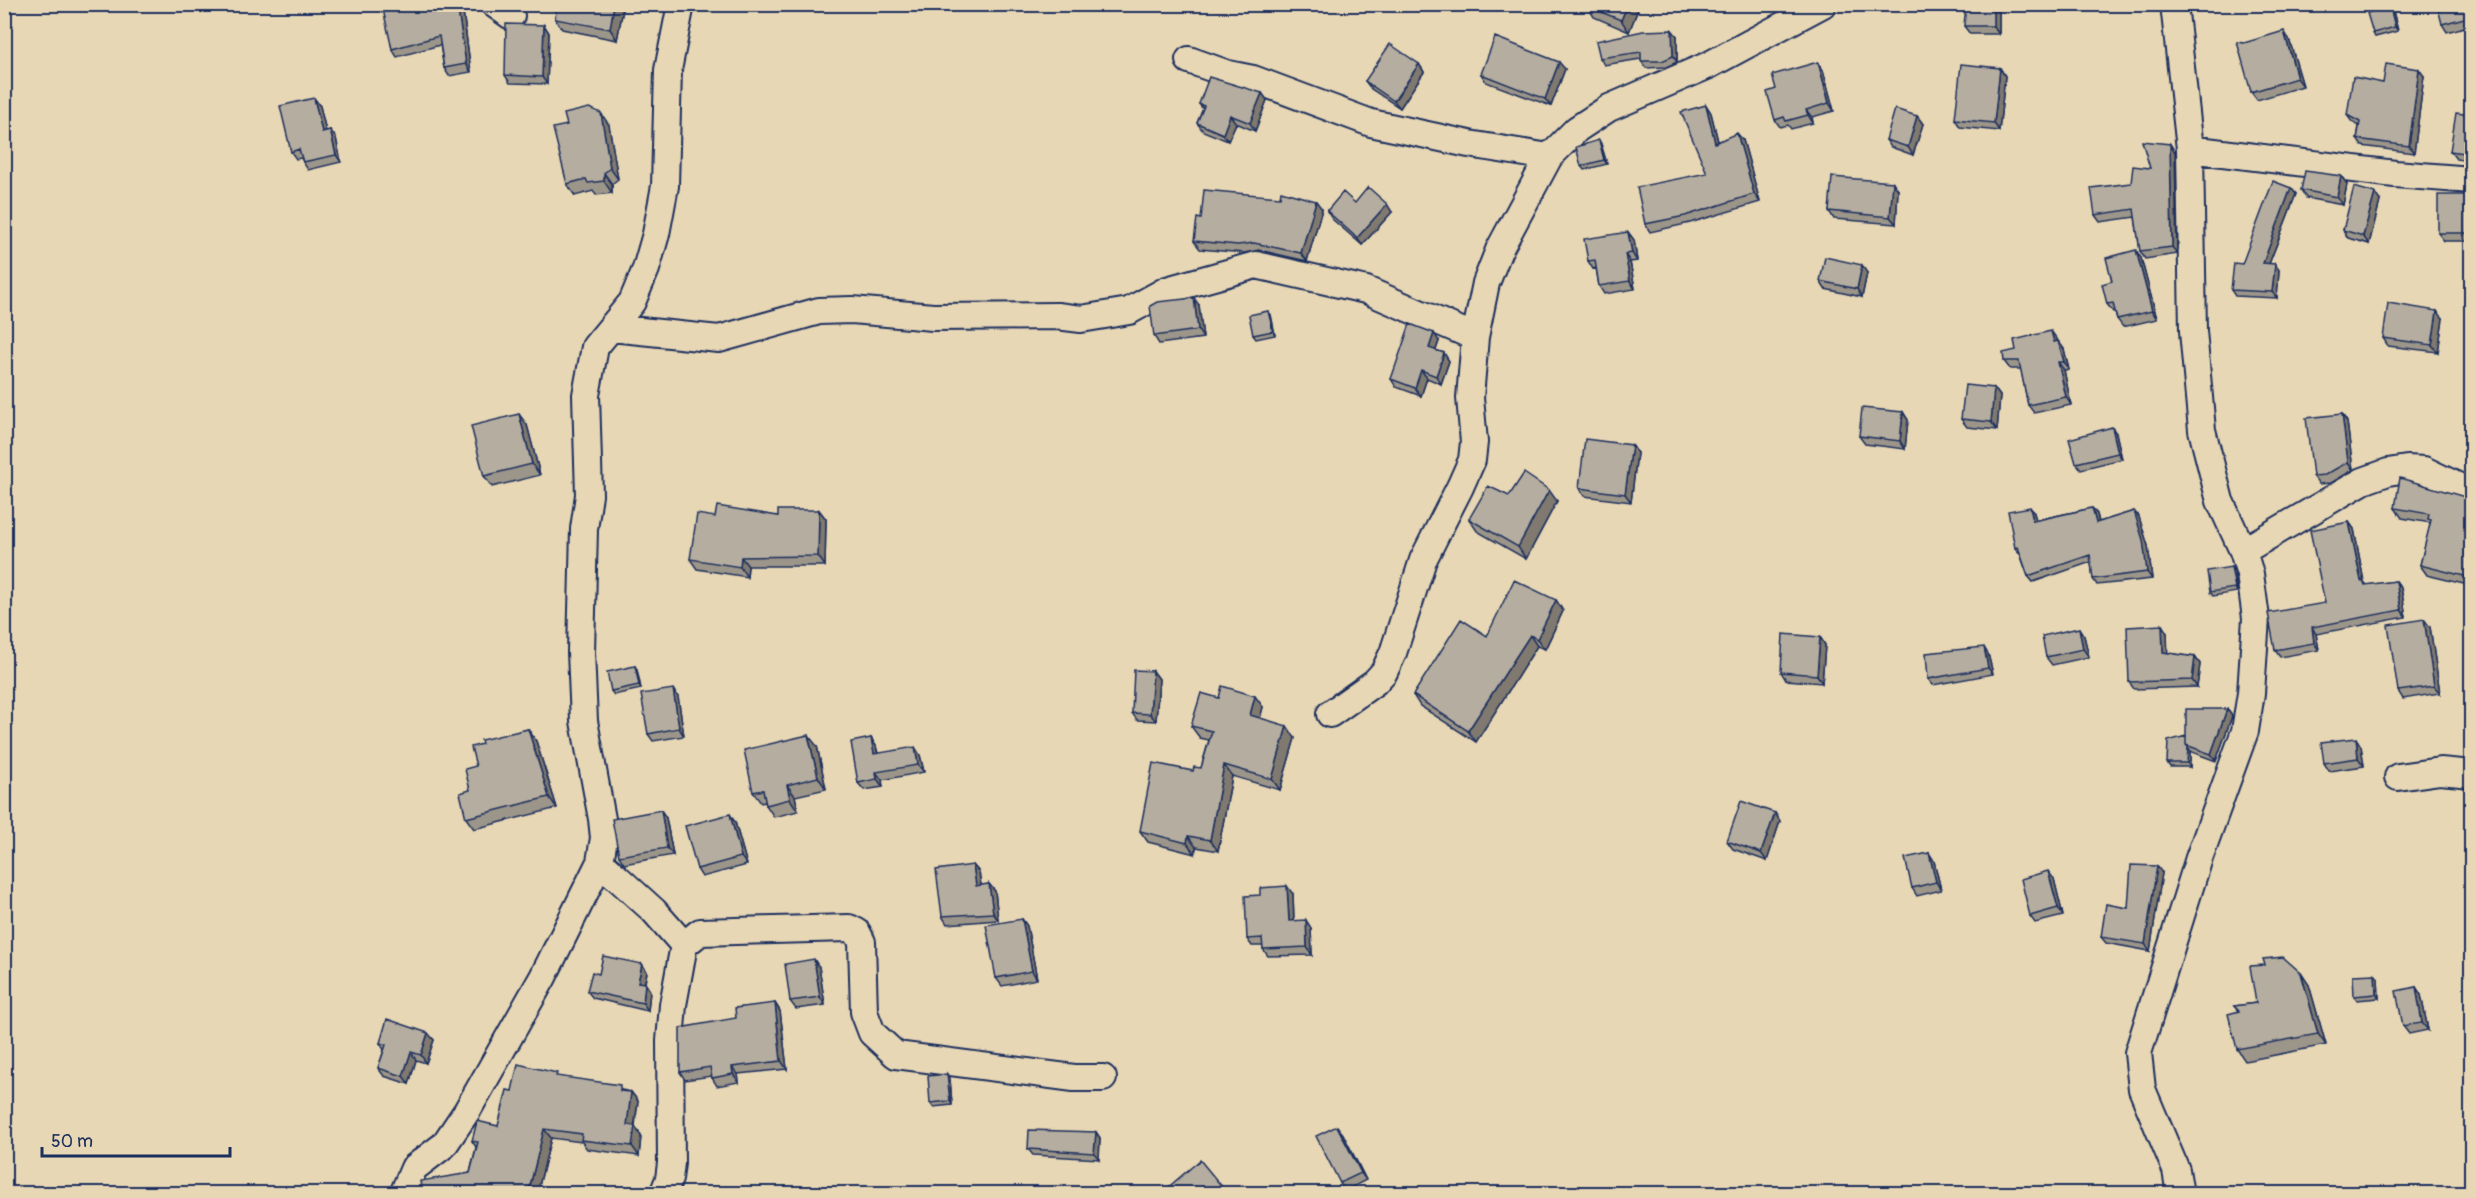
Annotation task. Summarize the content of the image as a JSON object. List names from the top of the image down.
{
  "scale_bar": "50 m"
}
